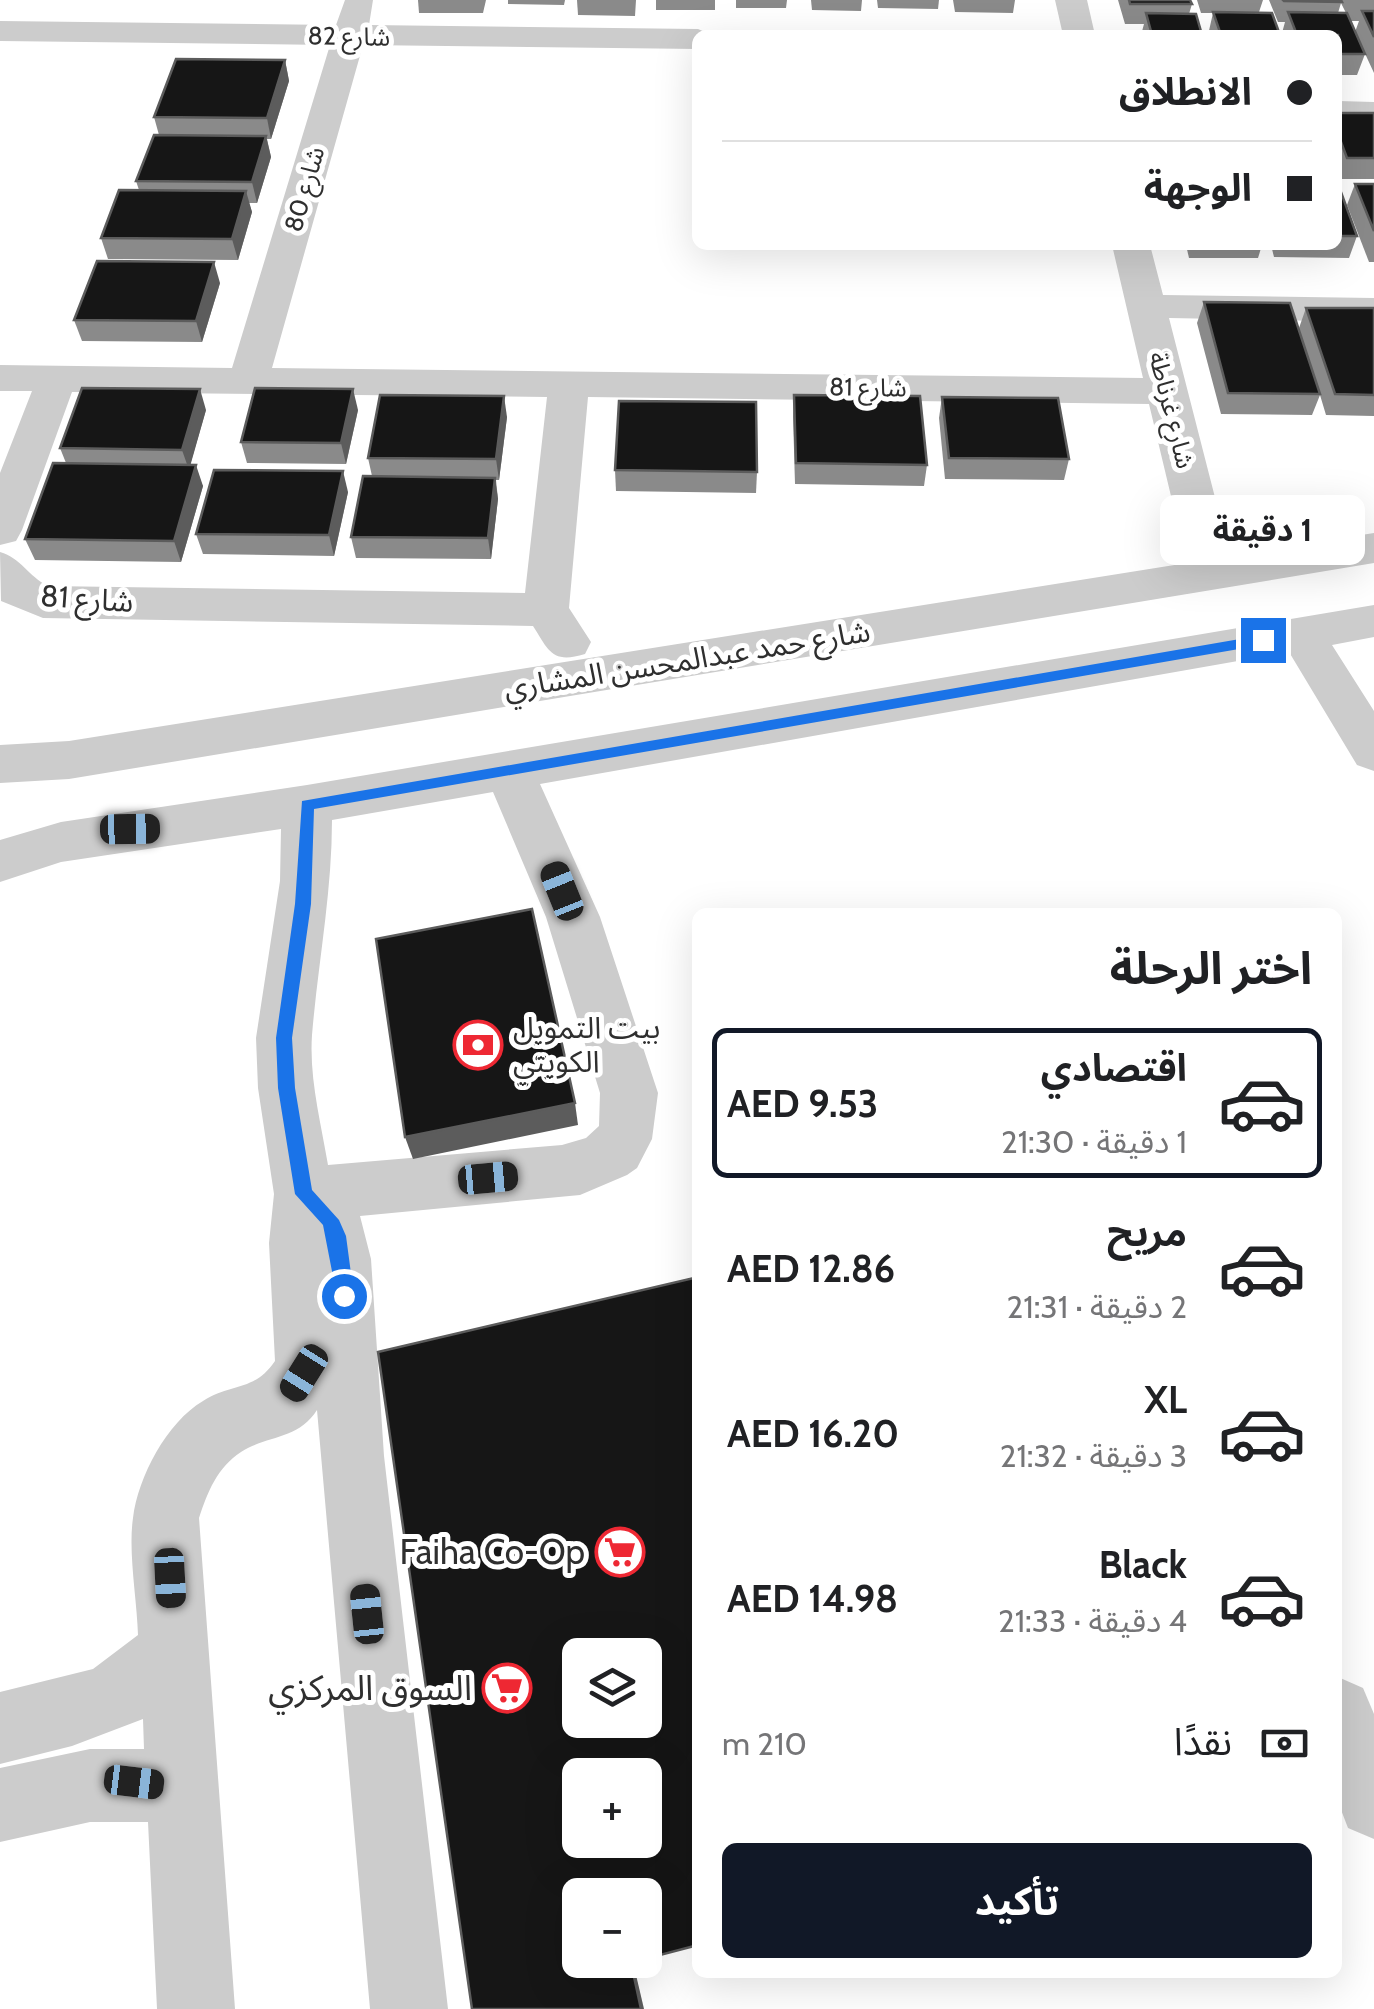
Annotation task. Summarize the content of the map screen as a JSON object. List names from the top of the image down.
{
  "streets": {
    "street": [
      "شارع 82",
      "شارع 80",
      "شارع 81",
      "شارع غرناطة",
      "شارع حمد عبدالمحسن المشاري"
    ]
  },
  "crossings": [
    ["شارع 82", "شارع 80"],
    ["شارع 80", "شارع 81"],
    ["شارع 81", "شارع غرناطة"],
    ["شارع غرناطة", "شارع حمد عبدالمحسن المشاري"]
  ],
  "places": {
    "bank": ["بيت التمويل الكويتي"],
    "supermarket": ["Faiha Co-Op", "السوق المركزي"]
  },
  "page": {
    "banner": ["الانطلاق", "الوجهة"],
    "bubble": "1 دقيقة",
    "heading": "اختر الرحلة",
    "list": [
      {
        "name": "اقتصادي",
        "note": "1 دقيقة · 21:30",
        "value": "AED 9.53"
      },
      {
        "name": "مريح",
        "note": "2 دقيقة · 21:31",
        "value": "AED 12.86"
      },
      {
        "name": "XL",
        "note": "3 دقيقة · 21:32",
        "value": "AED 16.20"
      },
      {
        "name": "Black",
        "note": "4 دقيقة · 21:33",
        "value": "AED 14.98"
      }
    ],
    "map_buttons": ["+", "−"],
    "pay": ["نقدًا", "210 m"],
    "buttons": "تأكيد"
  }
}
